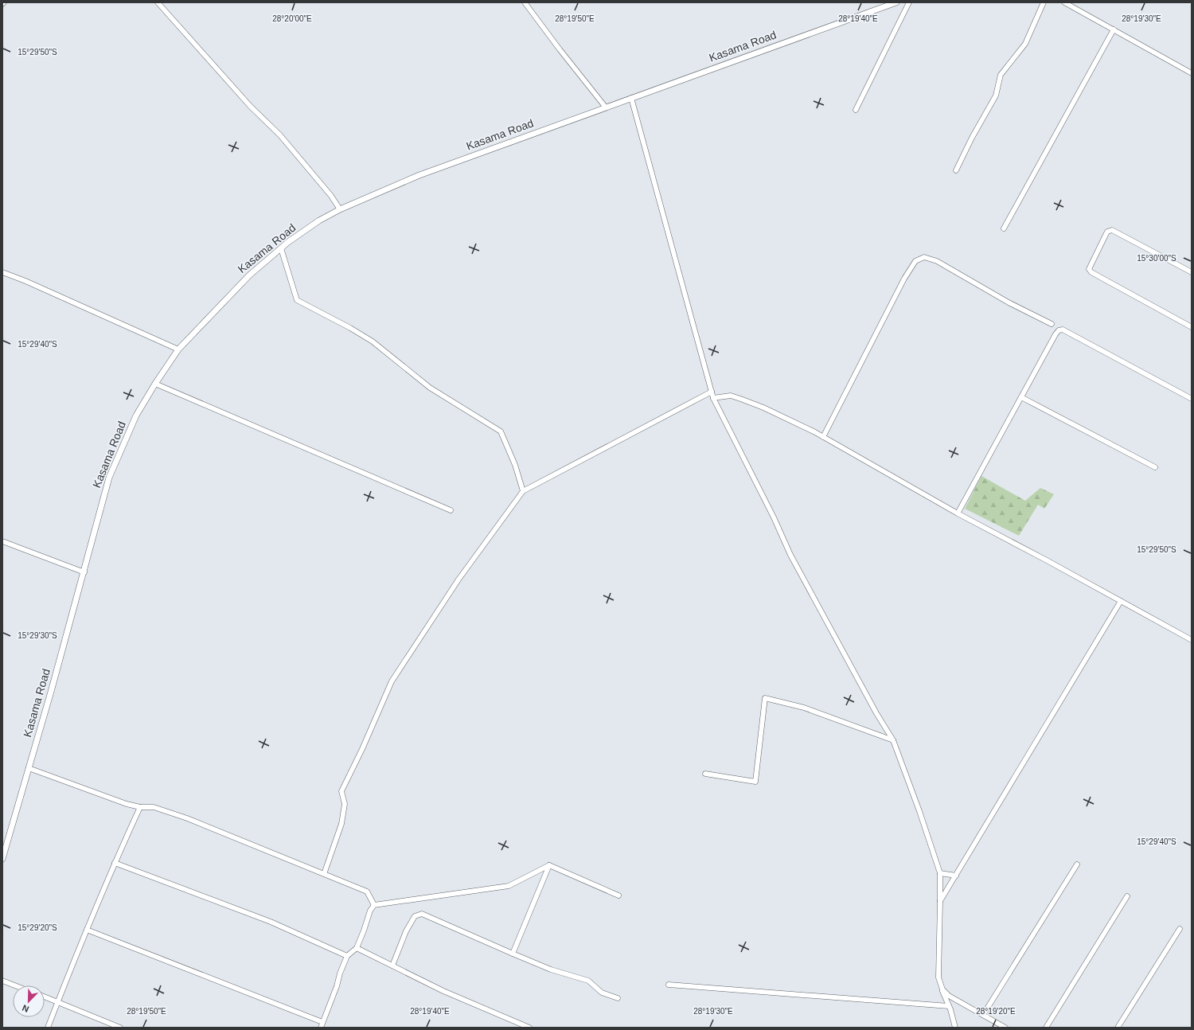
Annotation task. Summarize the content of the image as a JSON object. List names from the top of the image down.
{
  "streets": {
    "street": ["Kasama Road"]
  },
  "north": "bottom left",
  "coordinates": [
    "28°20'00\"E",
    "28°19'50\"E",
    "28°19'40\"E",
    "28°19'30\"E",
    "15°29'50\"S",
    "15°30'00\"S",
    "15°29'40\"S",
    "15°29'30\"S",
    "15°29'20\"S",
    "28°19'20\"E"
  ]
}
